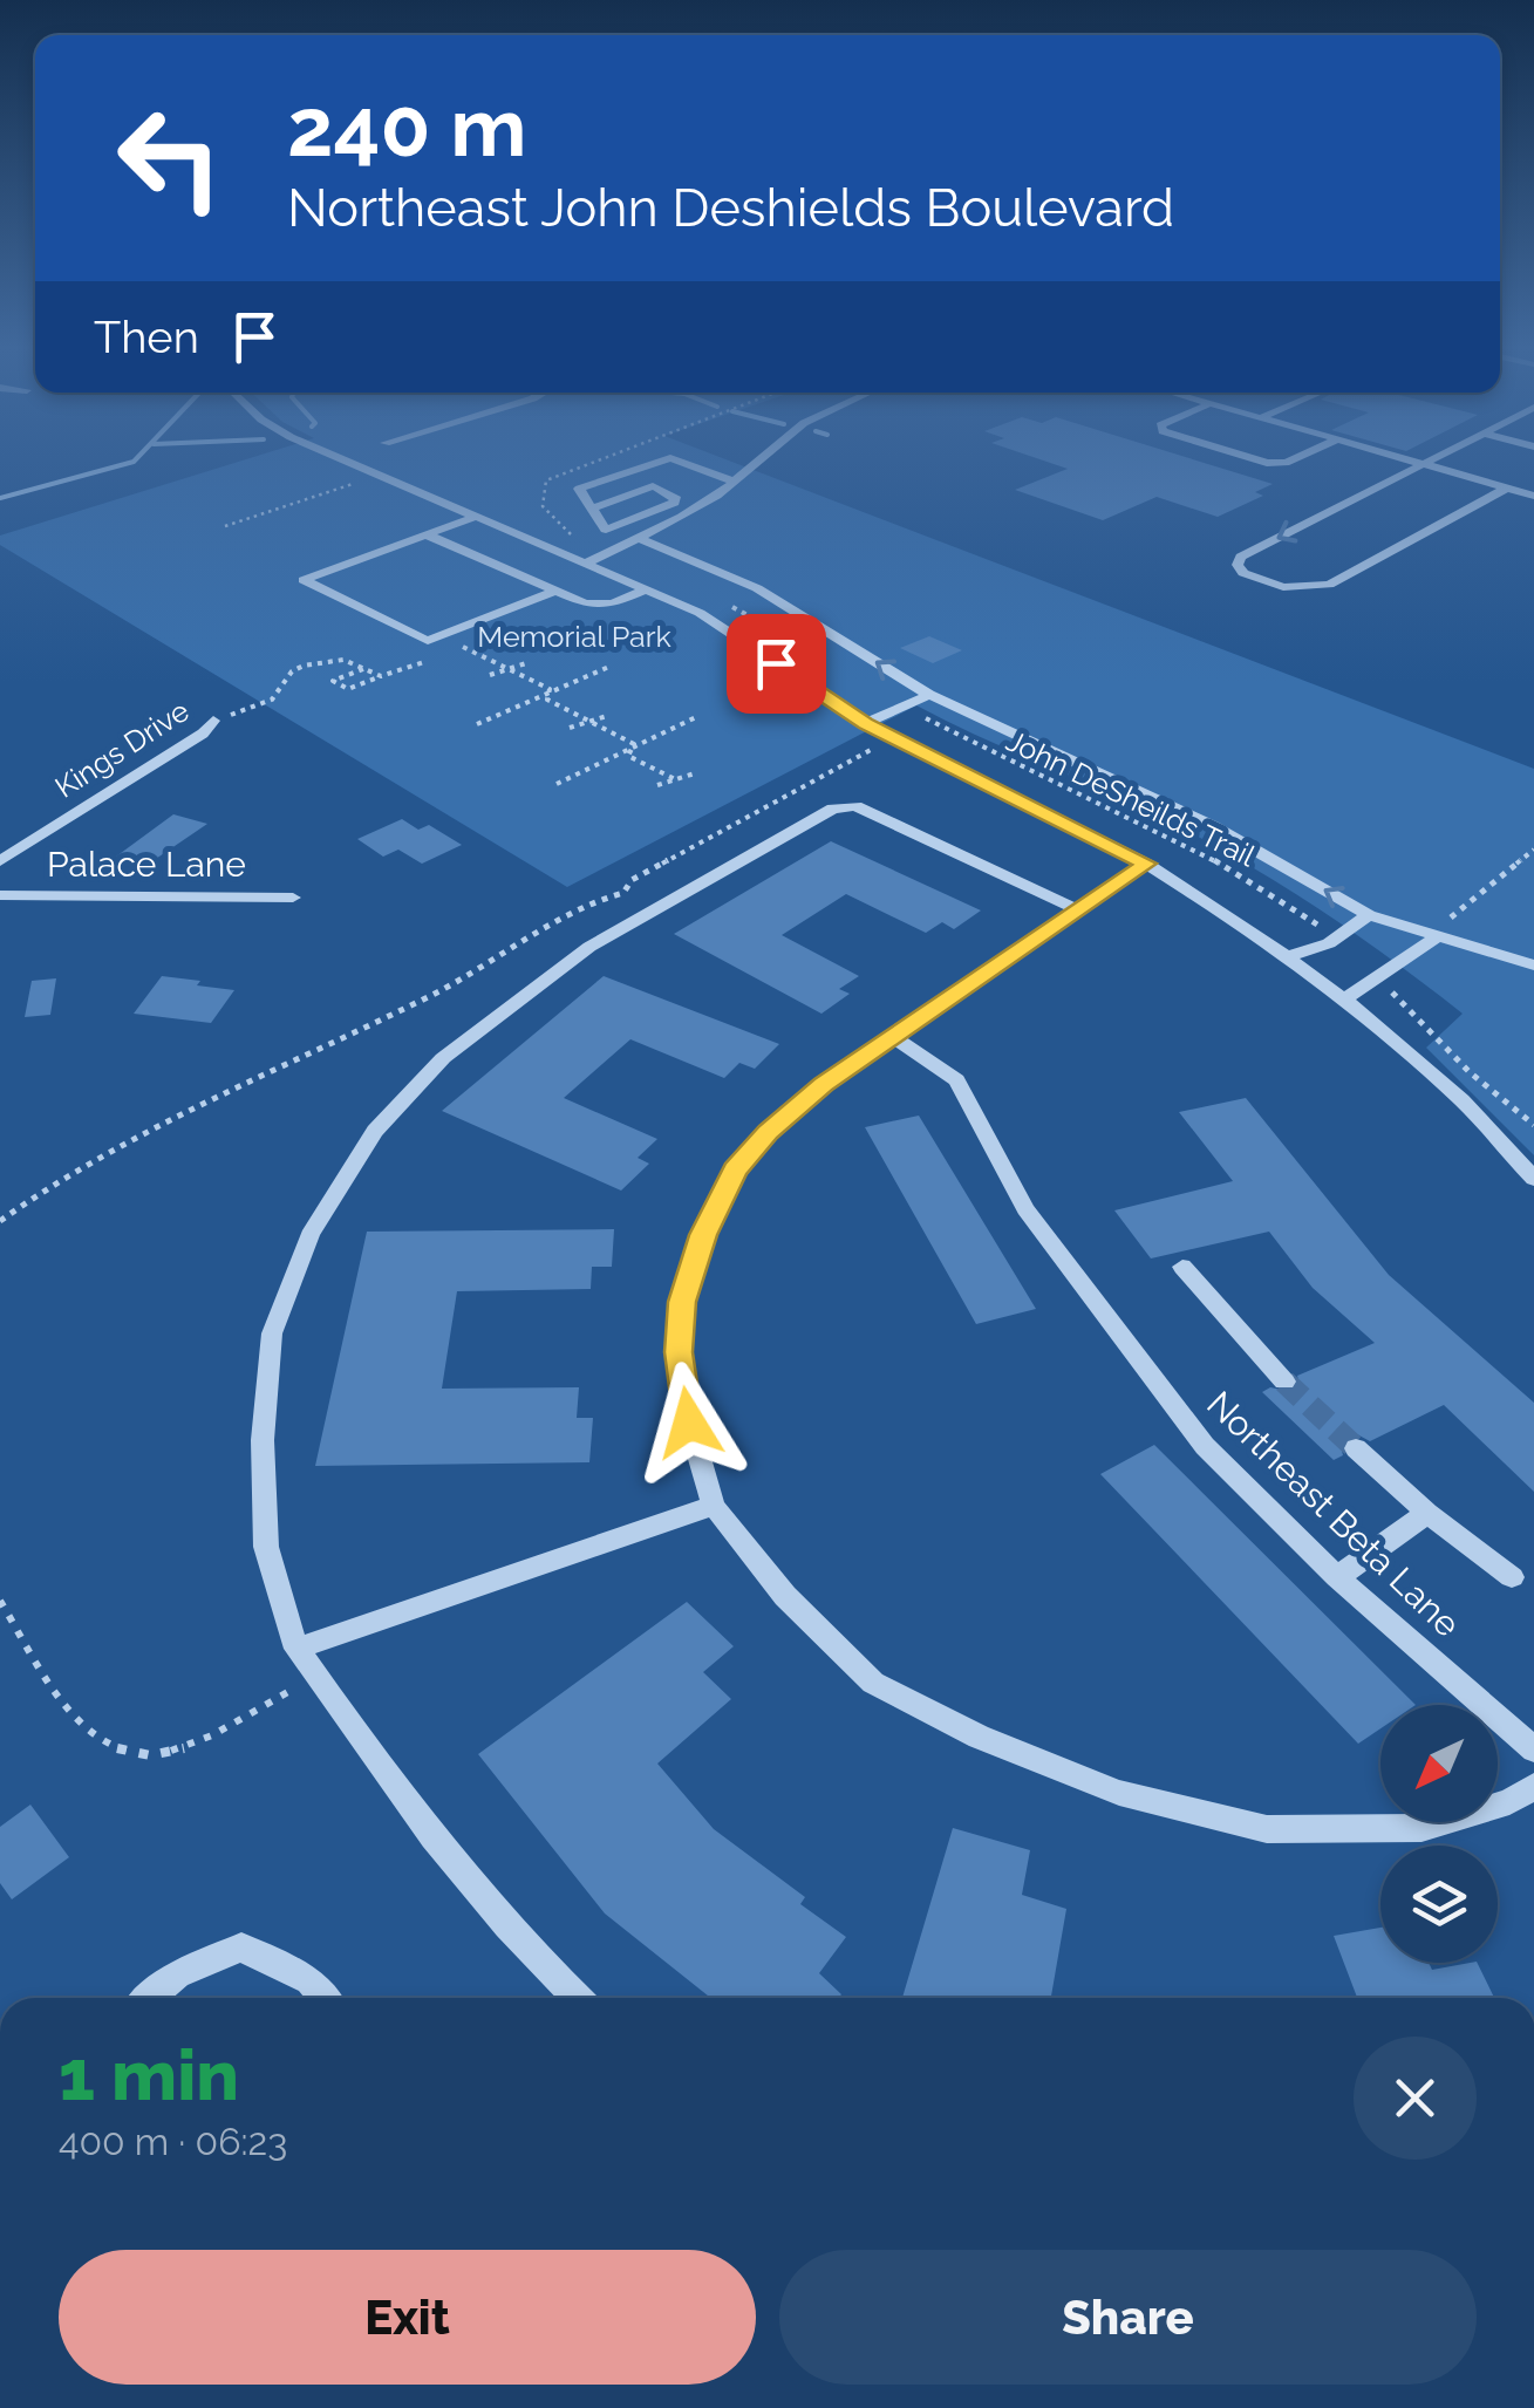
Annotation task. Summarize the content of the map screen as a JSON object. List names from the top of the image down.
{
  "streets": {
    "street": ["Kings Drive", "Palace Lane", "Northeast Beta Lane"],
    "path": ["John DeSheilds Trail"]
  },
  "parks": ["Memorial Park"],
  "north": "bottom left",
  "page": {
    "turn": ["240 m", "Northeast John Deshields Boulevard"],
    "then": "Then",
    "heading": ["1 min", "400 m · 06:23"],
    "buttons": ["Exit", "Share"]
  }
}
